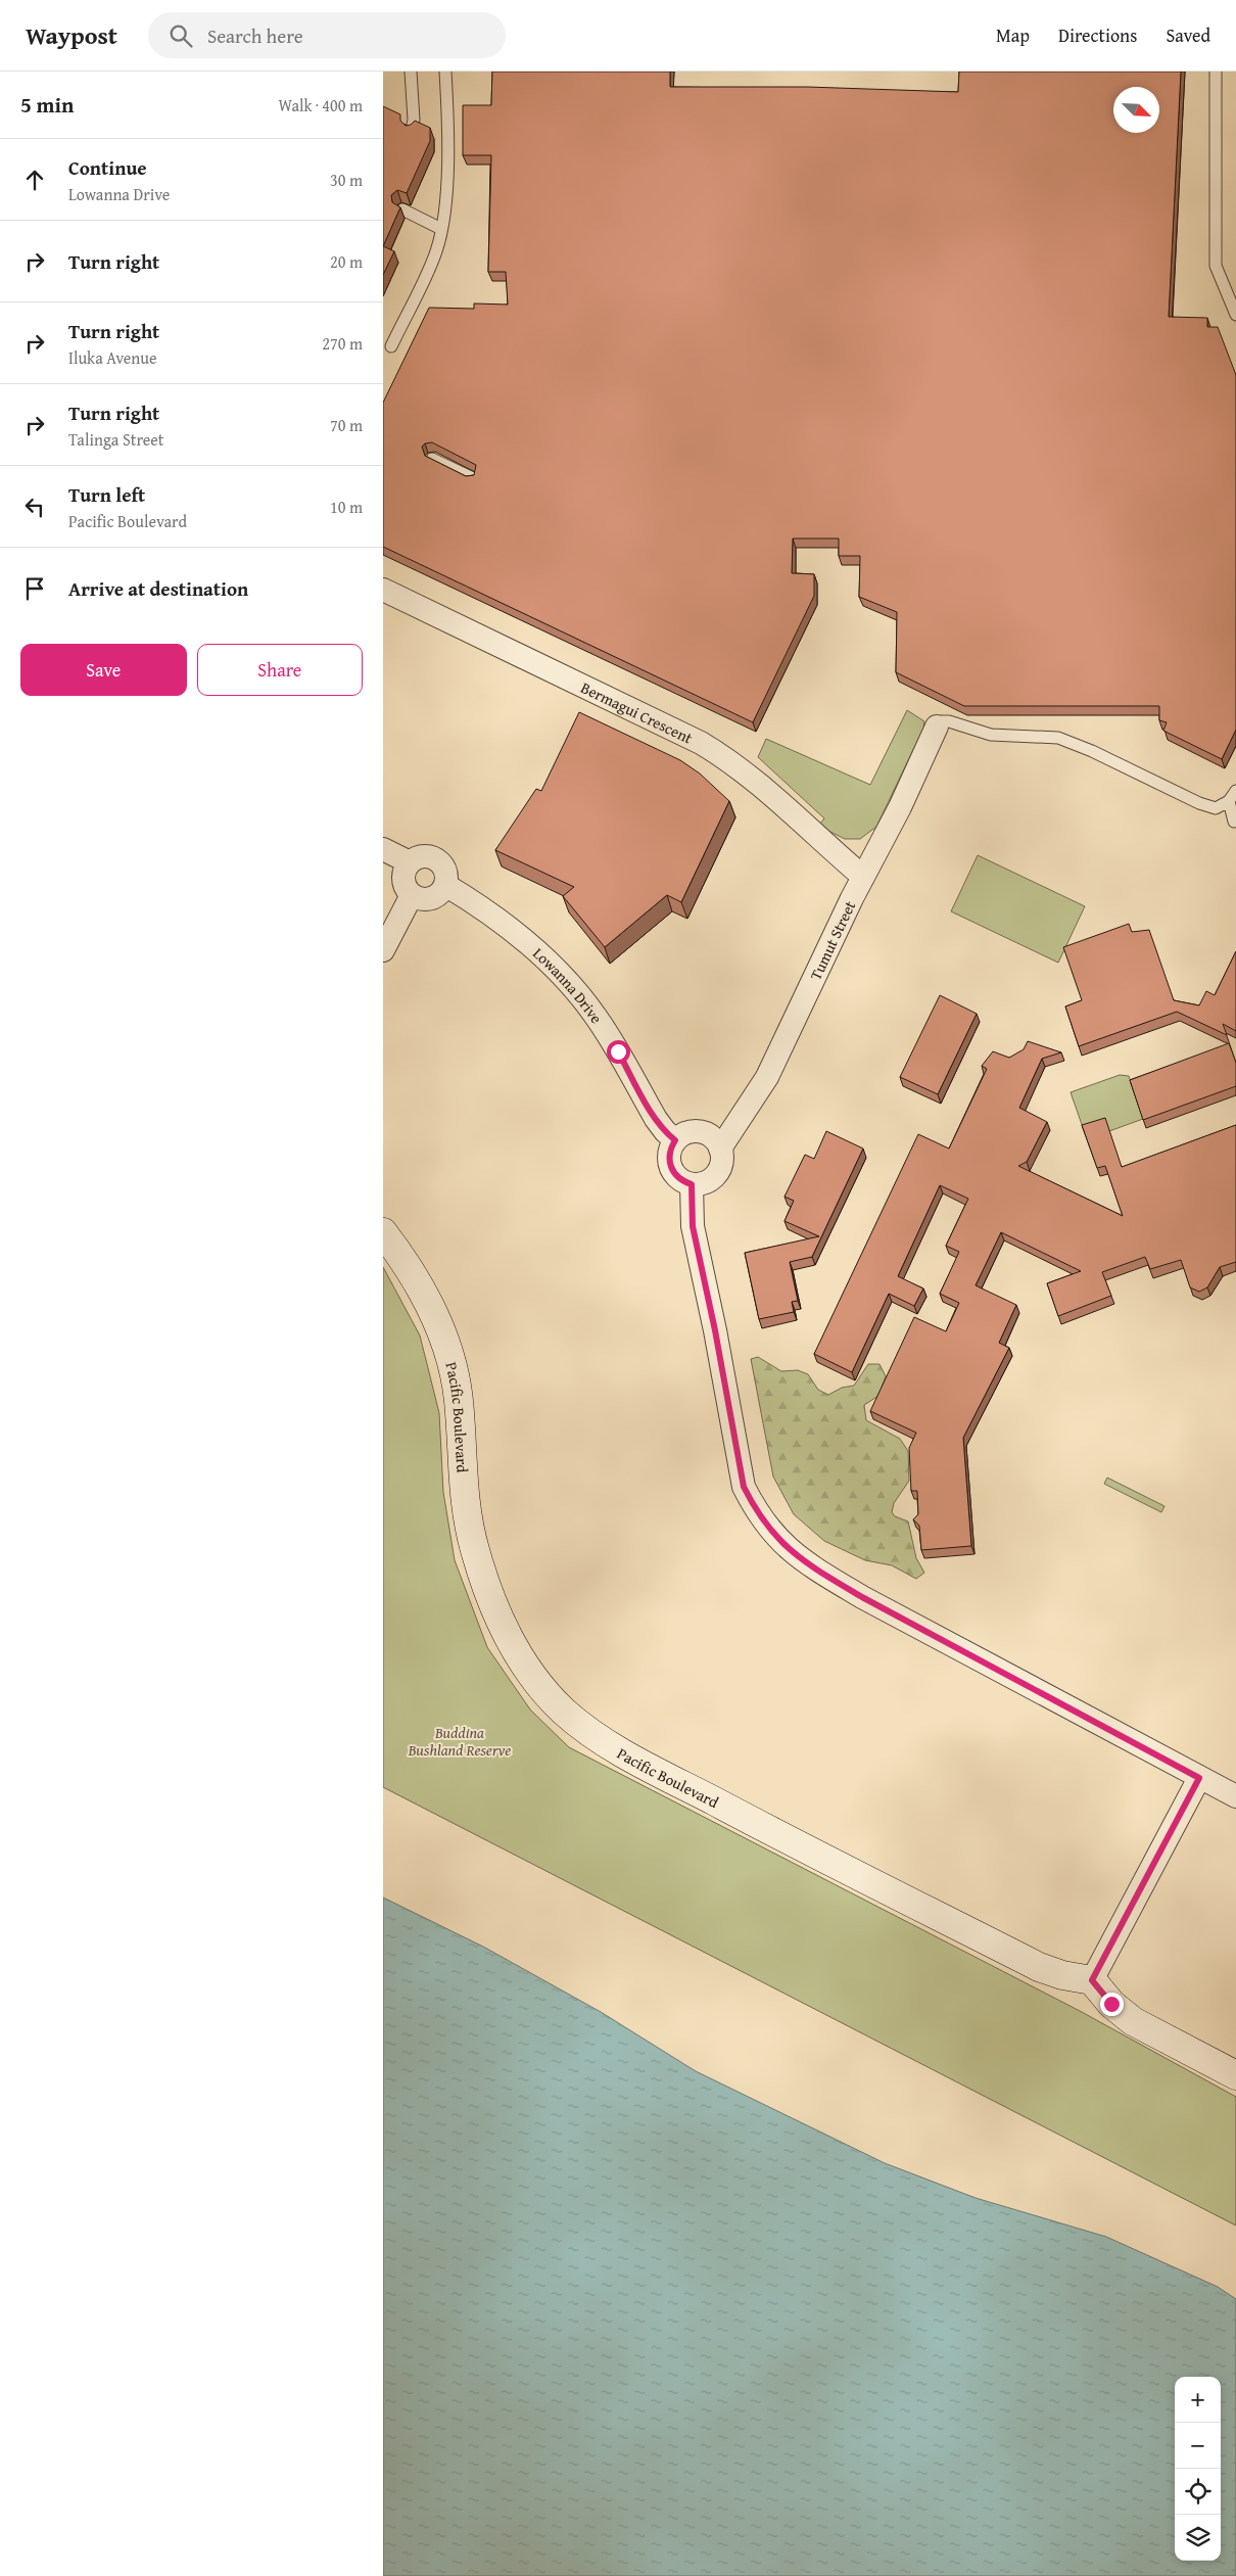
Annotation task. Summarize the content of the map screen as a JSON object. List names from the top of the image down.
{
  "streets": {
    "street": [
      "Bermagui Crescent",
      "Tumut Street",
      "Lowanna Drive",
      "Pacific Boulevard"
    ]
  },
  "crossings": [
    ["Bermagui Crescent", "Tumut Street"],
    ["Tumut Street", "Lowanna Drive"]
  ],
  "parks": ["Buddina Bushland Reserve"],
  "north": "bottom right",
  "page": {
    "header": "Waypost",
    "search": "Search here",
    "nav": ["Map", "Directions", "Saved"],
    "heading": ["5 min", "Walk · 400 m"],
    "list": [
      ["Continue", "Lowanna Drive", "30 m"],
      ["Turn right", "20 m"],
      ["Turn right", "Iluka Avenue", "270 m"],
      ["Turn right", "Talinga Street", "70 m"],
      ["Turn left", "Pacific Boulevard", "10 m"],
      "Arrive at destination"
    ],
    "buttons": ["Save", "Share"],
    "map_buttons": ["+", "−"]
  }
}
